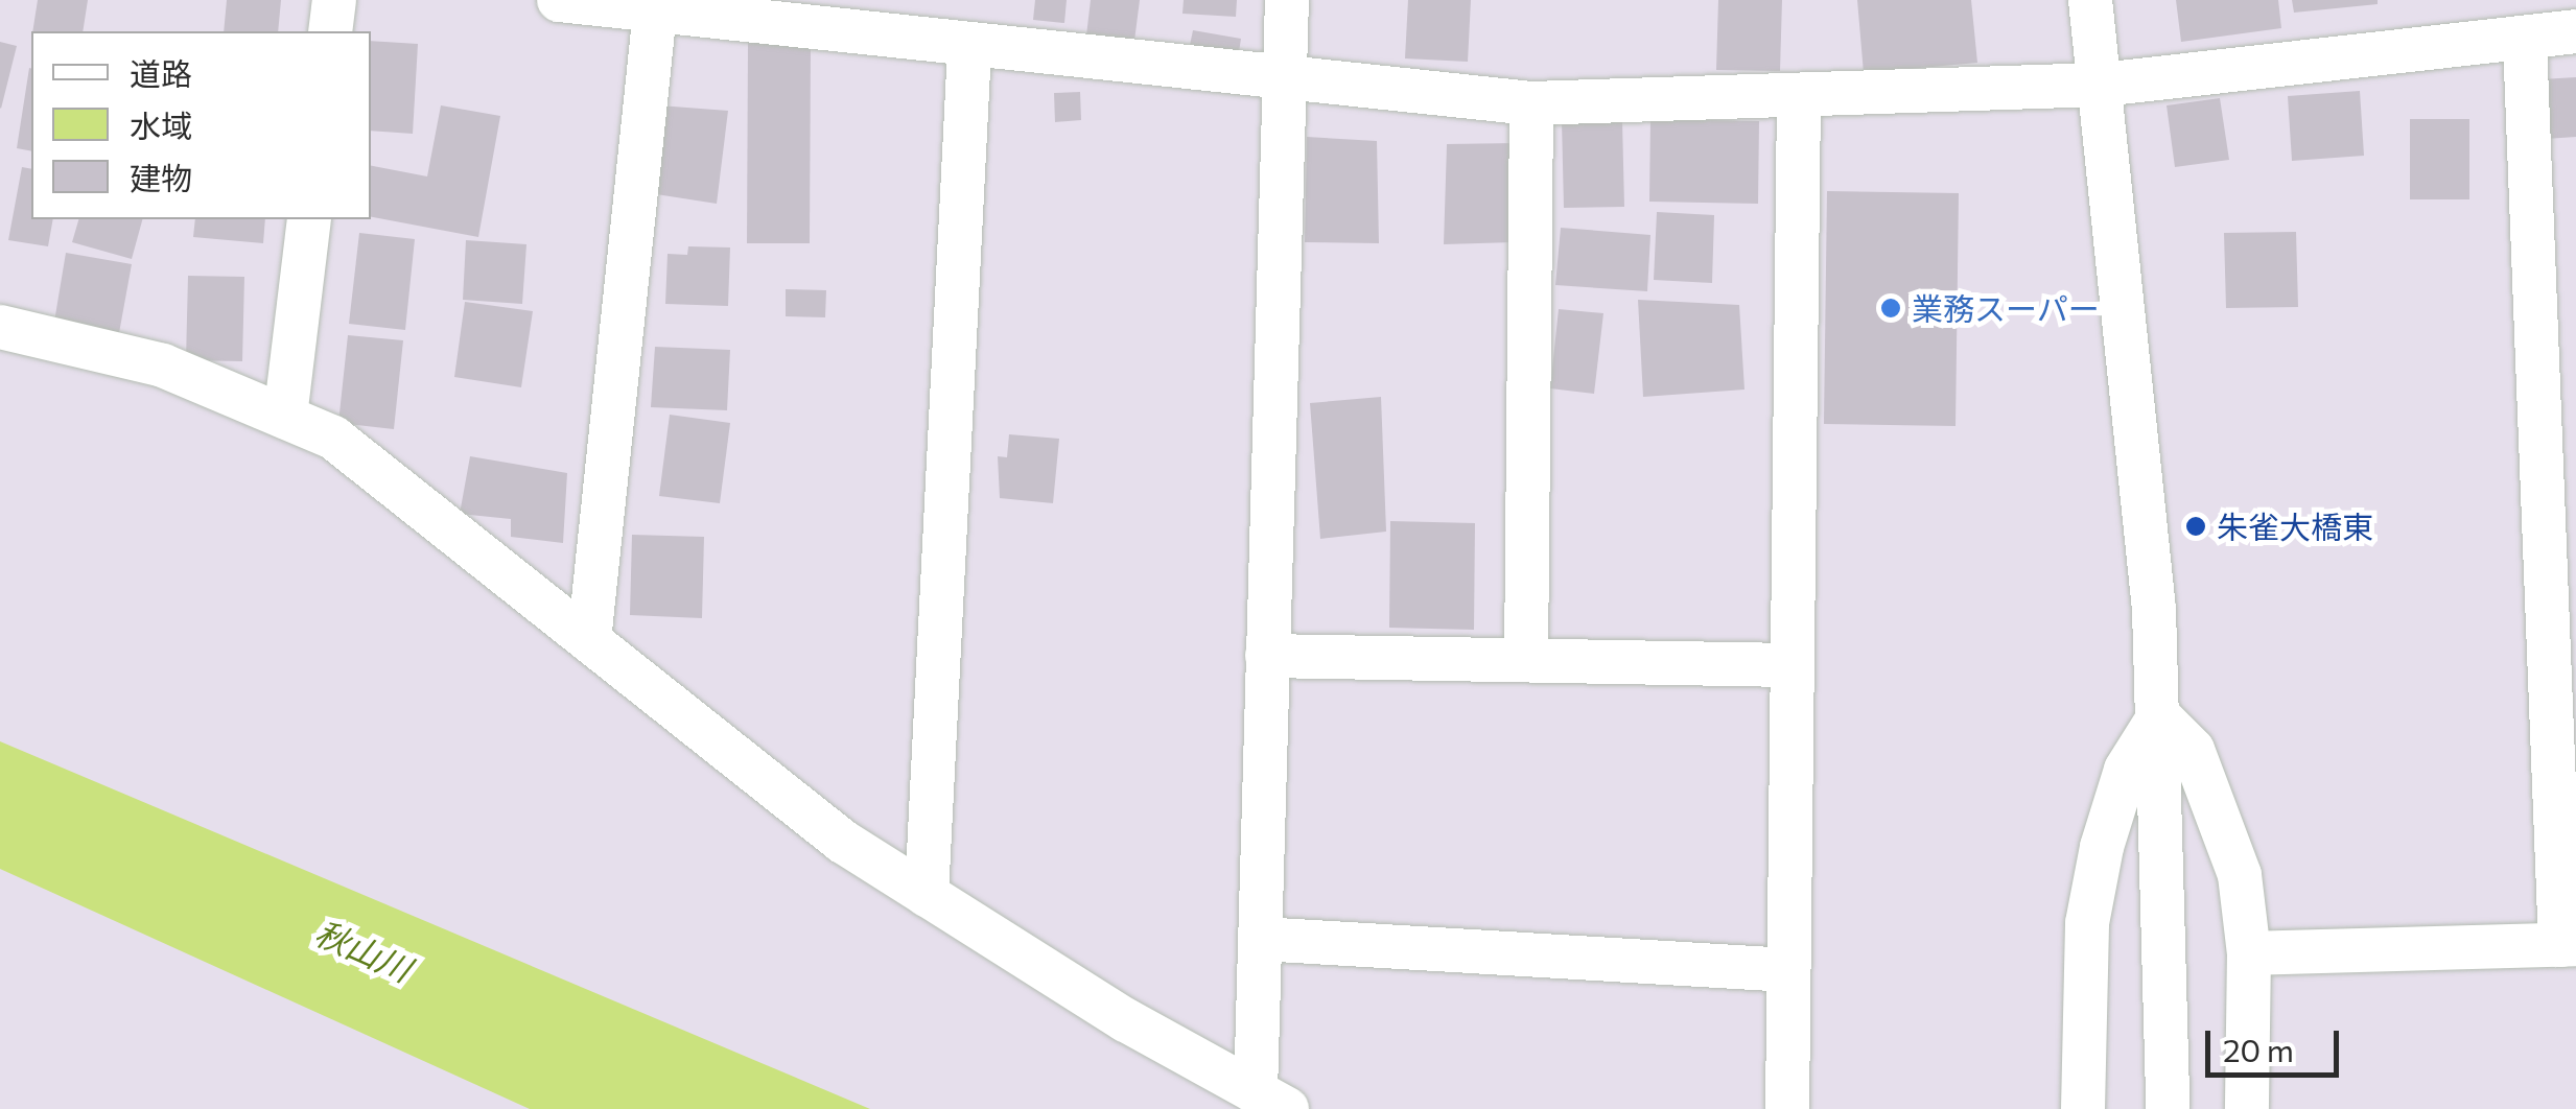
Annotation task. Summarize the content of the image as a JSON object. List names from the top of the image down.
{
  "water": ["秋山川"],
  "places": ["業務スーパー", "朱雀大橋東"],
  "legend": ["道路", "水域", "建物"],
  "scale_bar": "20 m"
}
